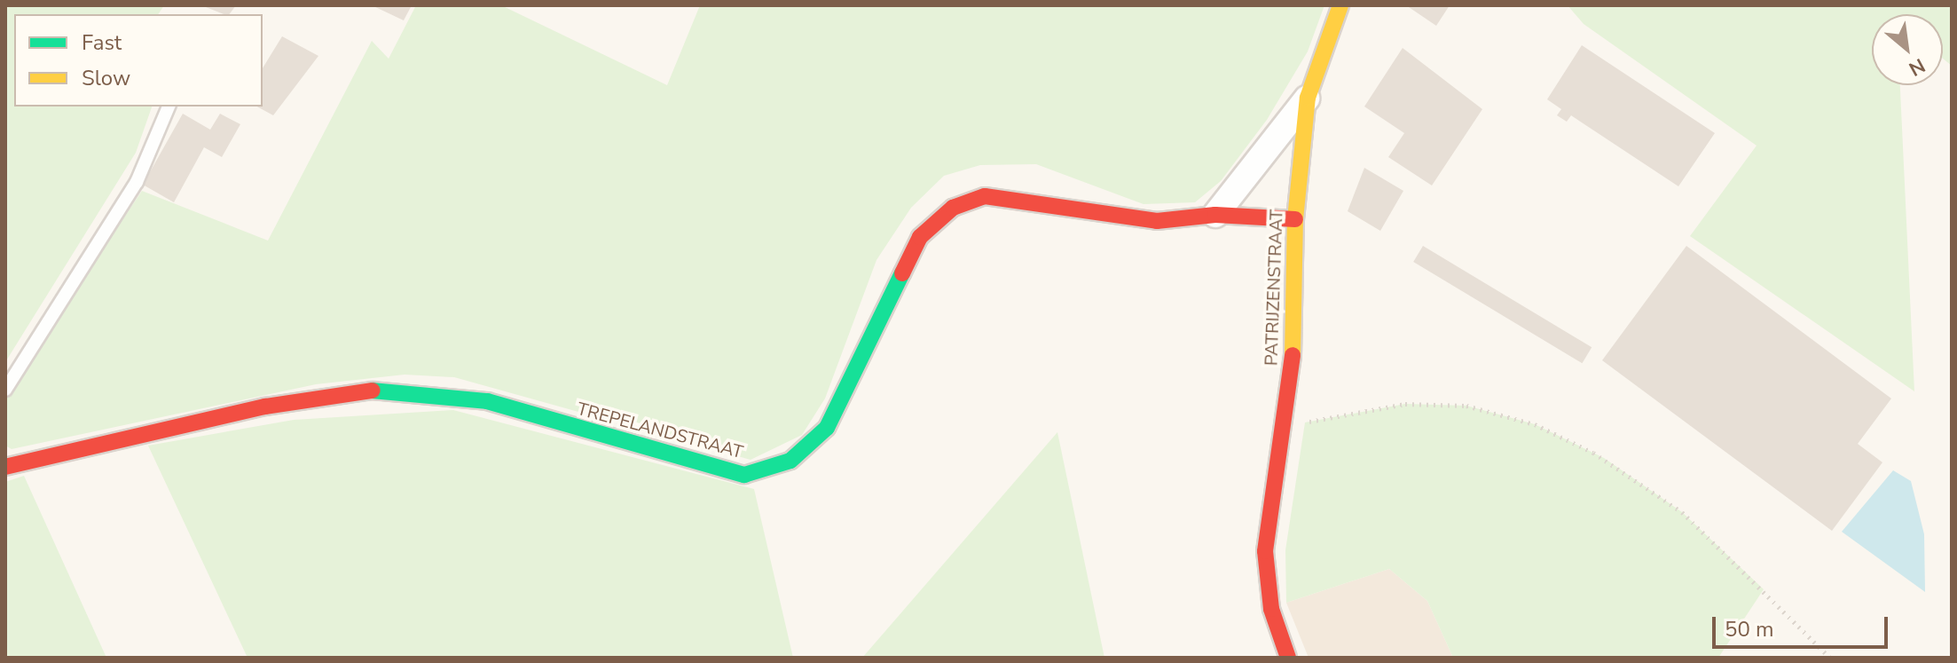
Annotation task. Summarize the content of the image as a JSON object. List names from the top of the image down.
{
  "streets": {
    "street": ["PATRIJZENSTRAAT", "TREPELANDSTRAAT"]
  },
  "crossings": [
    ["PATRIJZENSTRAAT", "TREPELANDSTRAAT"]
  ],
  "legend": ["Fast", "Slow"],
  "scale_bar": "50 m",
  "north": "bottom right"
}
